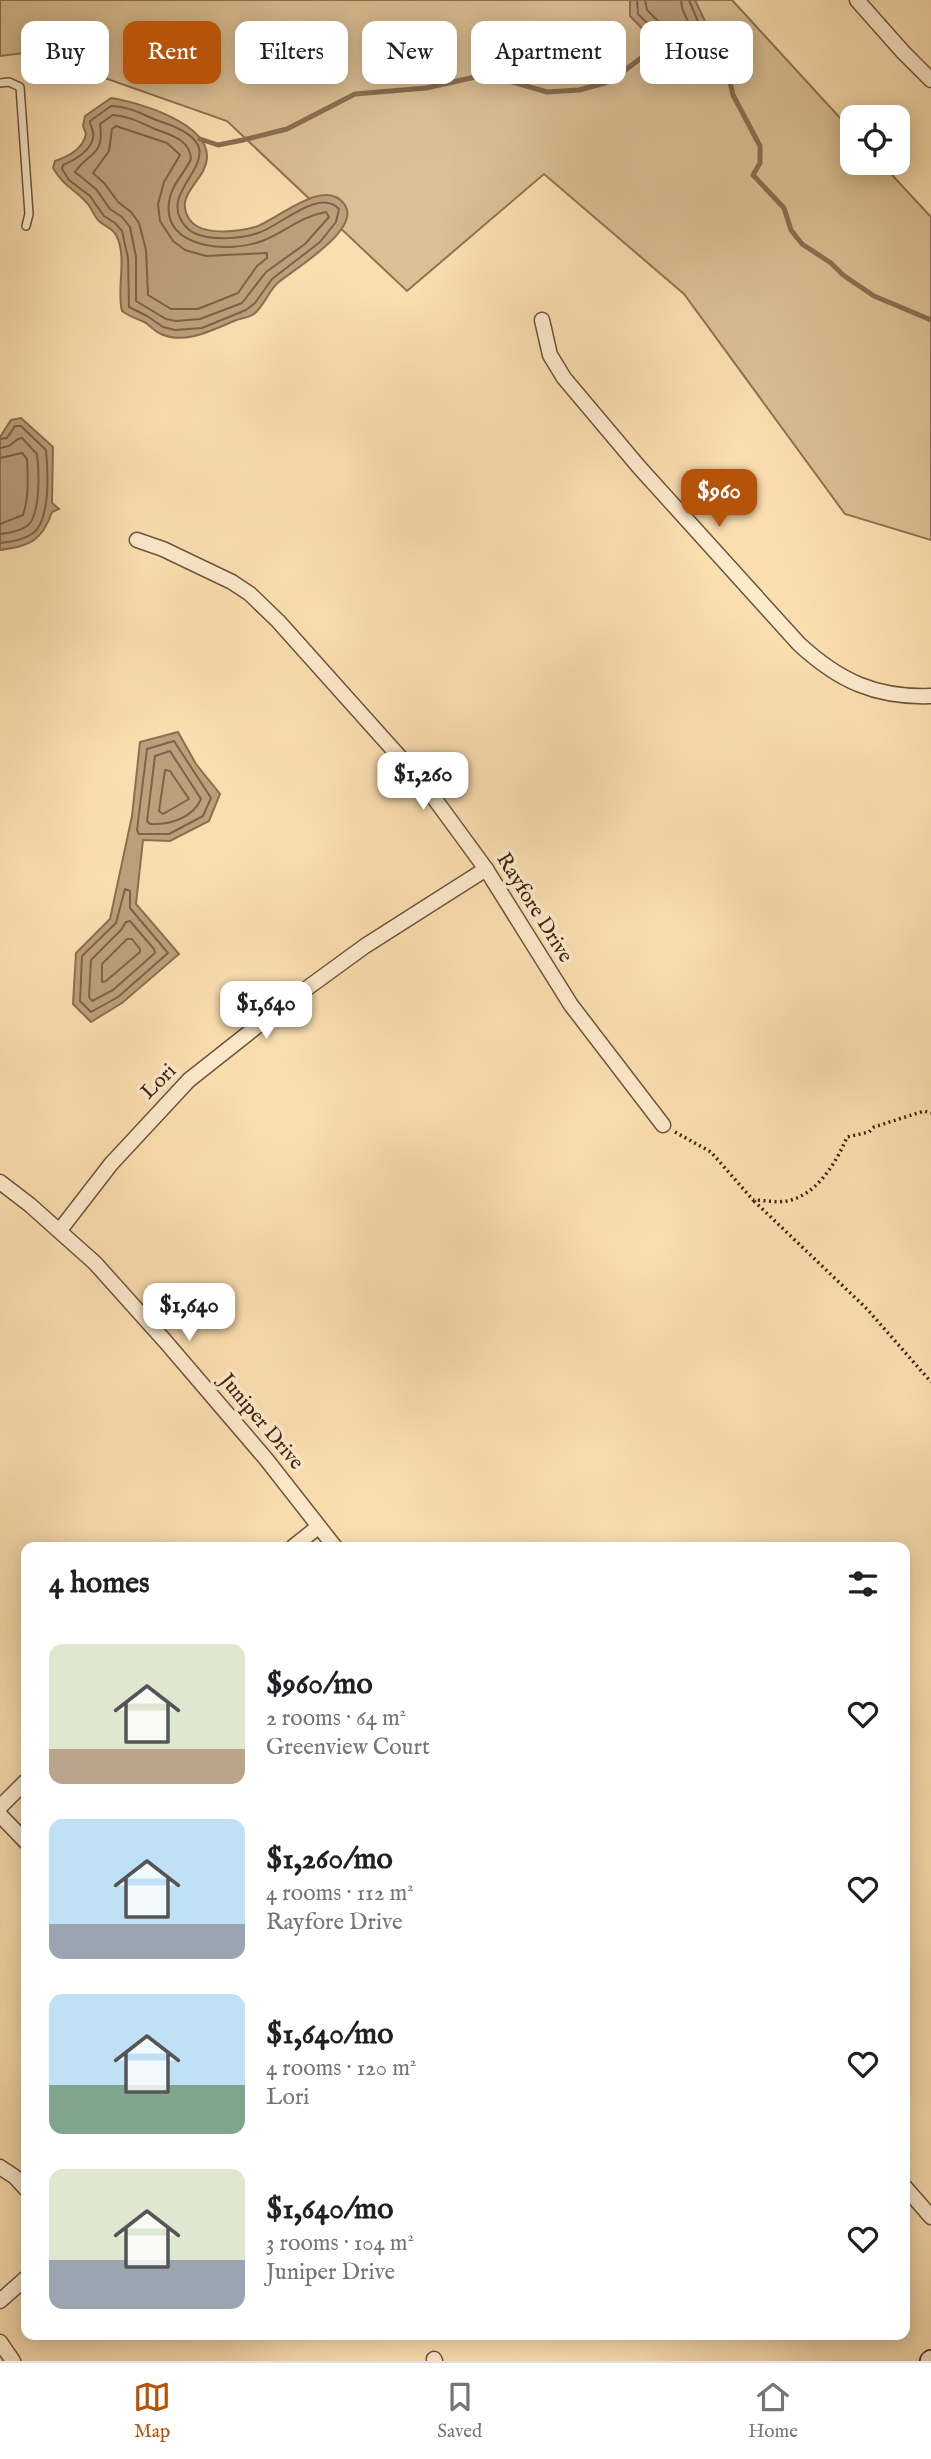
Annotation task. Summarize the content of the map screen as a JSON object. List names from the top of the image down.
{
  "streets": {
    "street": ["Rayfore Drive", "Lori", "Juniper Drive"]
  },
  "crossings": [
    ["Rayfore Drive", "Lori"],
    ["Lori", "Juniper Drive"]
  ],
  "page": {
    "chip": [
      "Buy",
      "Rent",
      "Filters",
      "New",
      "Apartment",
      "House"
    ],
    "price": [
      "$960",
      "$1,260",
      "$1,640",
      "$1,640"
    ],
    "heading": "4 homes",
    "list": [
      {
        "name": "$960/mo",
        "note": "2 rooms · 64 m² · Greenview Court"
      },
      {
        "name": "$1,260/mo",
        "note": "4 rooms · 112 m² · Rayfore Drive"
      },
      {
        "name": "$1,640/mo",
        "note": "4 rooms · 120 m² · Lori"
      },
      {
        "name": "$1,640/mo",
        "note": "3 rooms · 104 m² · Juniper Drive"
      }
    ],
    "tabs": ["Map", "Saved", "Home"]
  }
}
